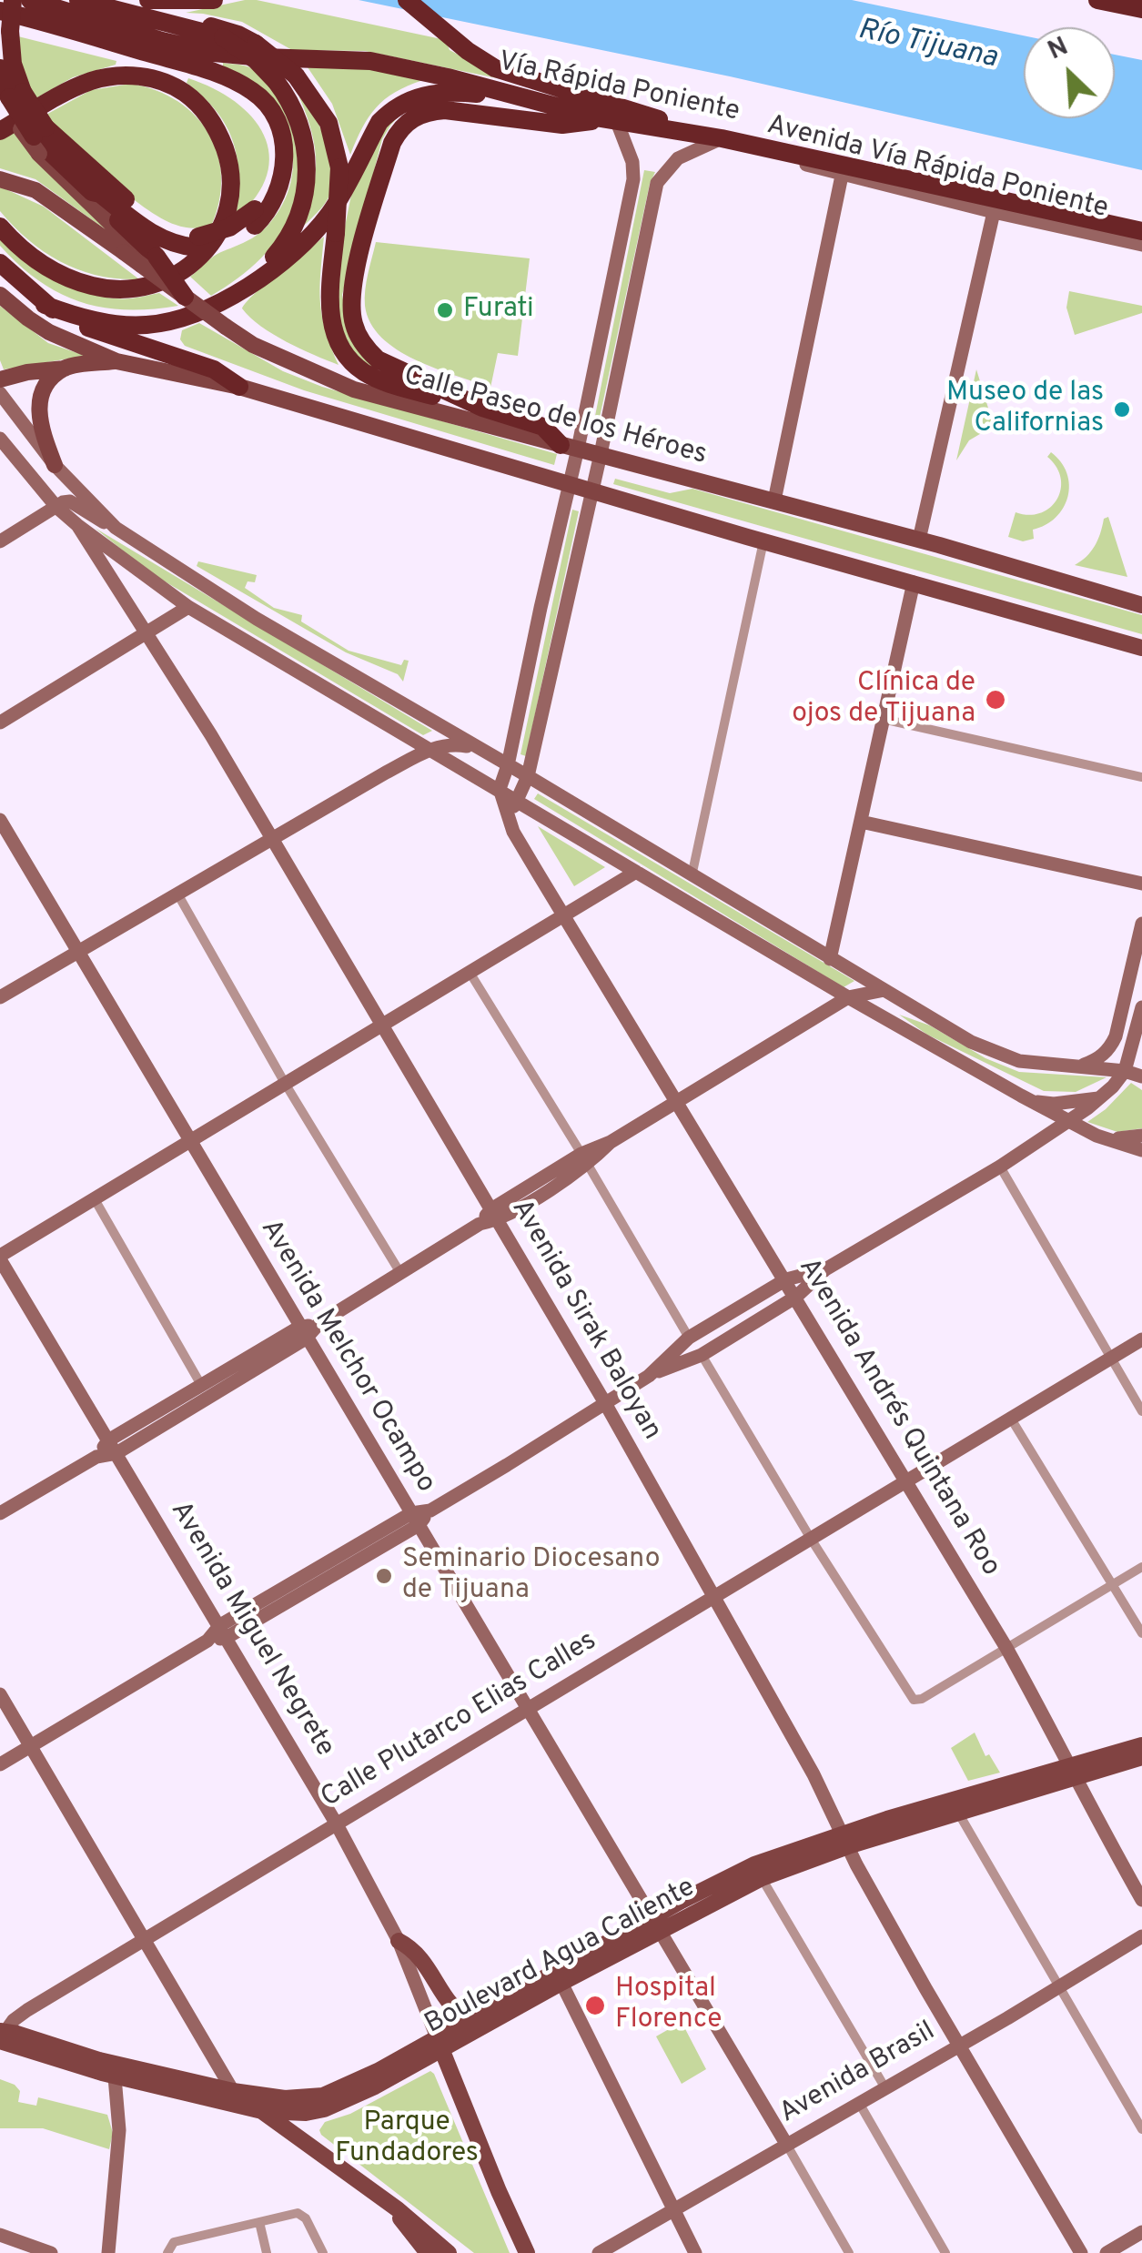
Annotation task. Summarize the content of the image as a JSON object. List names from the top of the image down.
{
  "streets": {
    "highway": ["Vía Rápida Poniente"],
    "main road": ["Calle Paseo de los Héroes", "Boulevard Agua Caliente"],
    "street": [
      "Avenida Vía Rápida Poniente",
      "Avenida Sirak Baloyan",
      "Avenida Melchor Ocampo",
      "Avenida Andrés Quintana Roo",
      "Avenida Miguel Negrete",
      "Calle Plutarco Elias Calles",
      "Avenida Brasil"
    ]
  },
  "crossings": [
    ["Vía Rápida Poniente", "Avenida Vía Rápida Poniente"],
    ["Avenida Sirak Baloyan", "Calle Plutarco Elias Calles"],
    ["Avenida Sirak Baloyan", "Boulevard Agua Caliente"],
    ["Avenida Sirak Baloyan", "Avenida Brasil"],
    ["Avenida Melchor Ocampo", "Calle Plutarco Elias Calles"],
    ["Avenida Melchor Ocampo", "Boulevard Agua Caliente"],
    ["Avenida Melchor Ocampo", "Avenida Brasil"],
    ["Avenida Andrés Quintana Roo", "Calle Plutarco Elias Calles"],
    ["Avenida Andrés Quintana Roo", "Boulevard Agua Caliente"],
    ["Avenida Miguel Negrete", "Calle Plutarco Elias Calles"],
    ["Avenida Miguel Negrete", "Boulevard Agua Caliente"],
    ["Calle Plutarco Elias Calles", "Boulevard Agua Caliente"]
  ],
  "water": ["Río Tijuana"],
  "parks": ["Parque Fundadores"],
  "places": [
    "Furati",
    "Museo de las Californias",
    "Clínica de ojos de Tijuana",
    "Seminario Diocesano de Tijuana",
    "Hospital Florence"
  ],
  "north": "top left"
}
